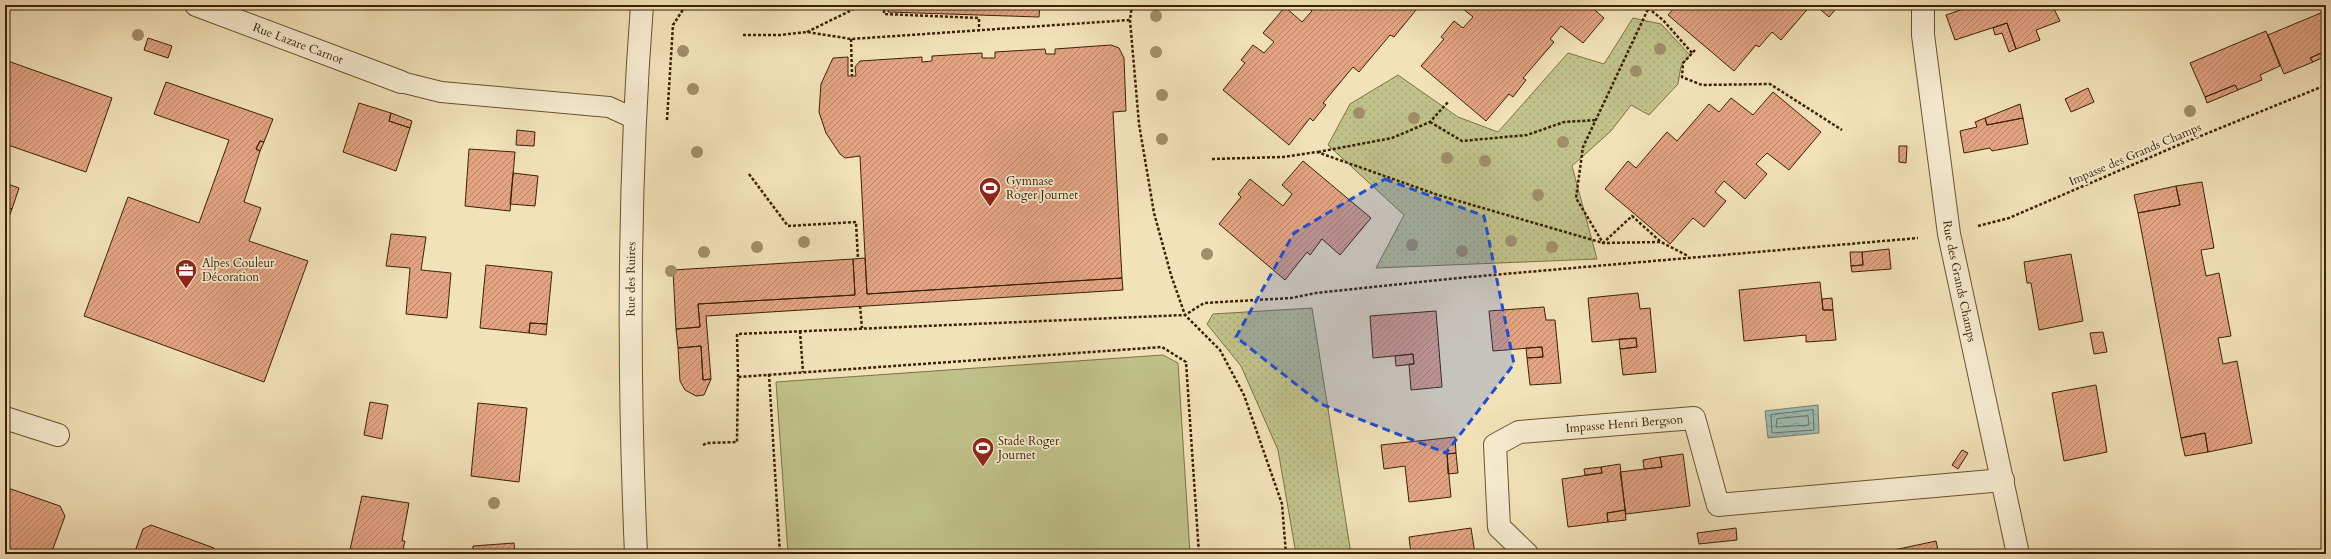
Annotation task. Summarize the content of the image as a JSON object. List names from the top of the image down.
{
  "streets": {
    "street": [
      "Rue Lazare Carnot",
      "Rue des Ruires",
      "Rue des Grands Champs",
      "Impasse Henri Bergson"
    ],
    "path": ["Impasse des Grands Champs"]
  },
  "crossings": [
    ["Impasse des Grands Champs", "Rue des Grands Champs"],
    ["Rue des Grands Champs", "Impasse Henri Bergson"]
  ],
  "places": {
    "sports": ["Gymnase Roger Journet", "Stade Roger Journet"],
    "office": ["Alpes Couleur Décoration"]
  }
}
